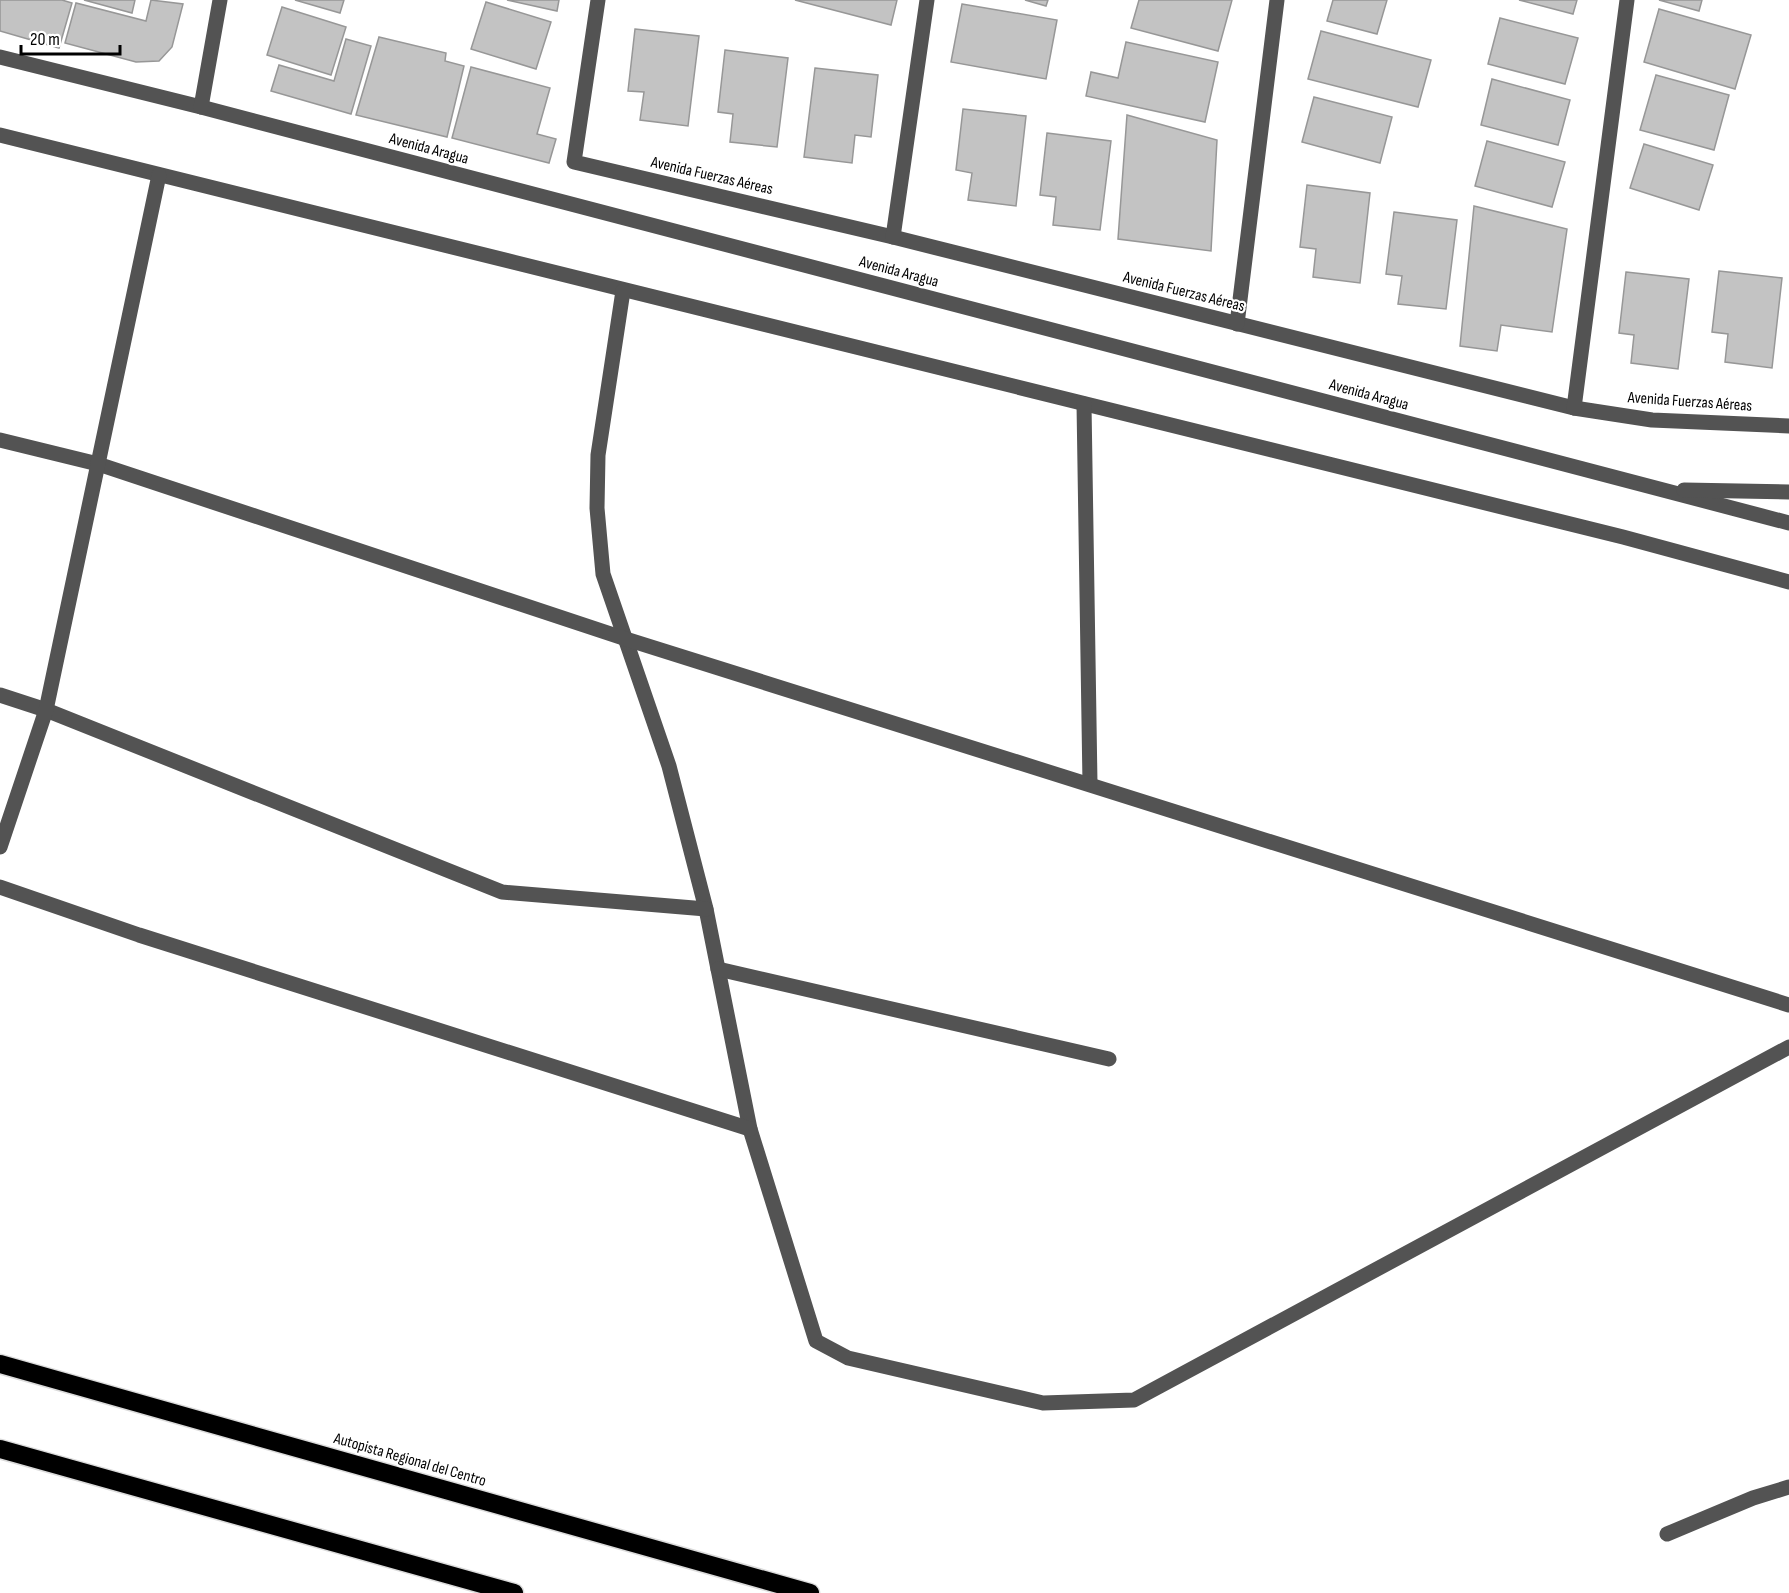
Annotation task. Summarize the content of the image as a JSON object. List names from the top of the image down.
{
  "streets": {
    "highway": ["Autopista Regional del Centro"],
    "street": ["Avenida Aragua", "Avenida Fuerzas Aéreas"]
  },
  "scale_bar": "20 m"
}
